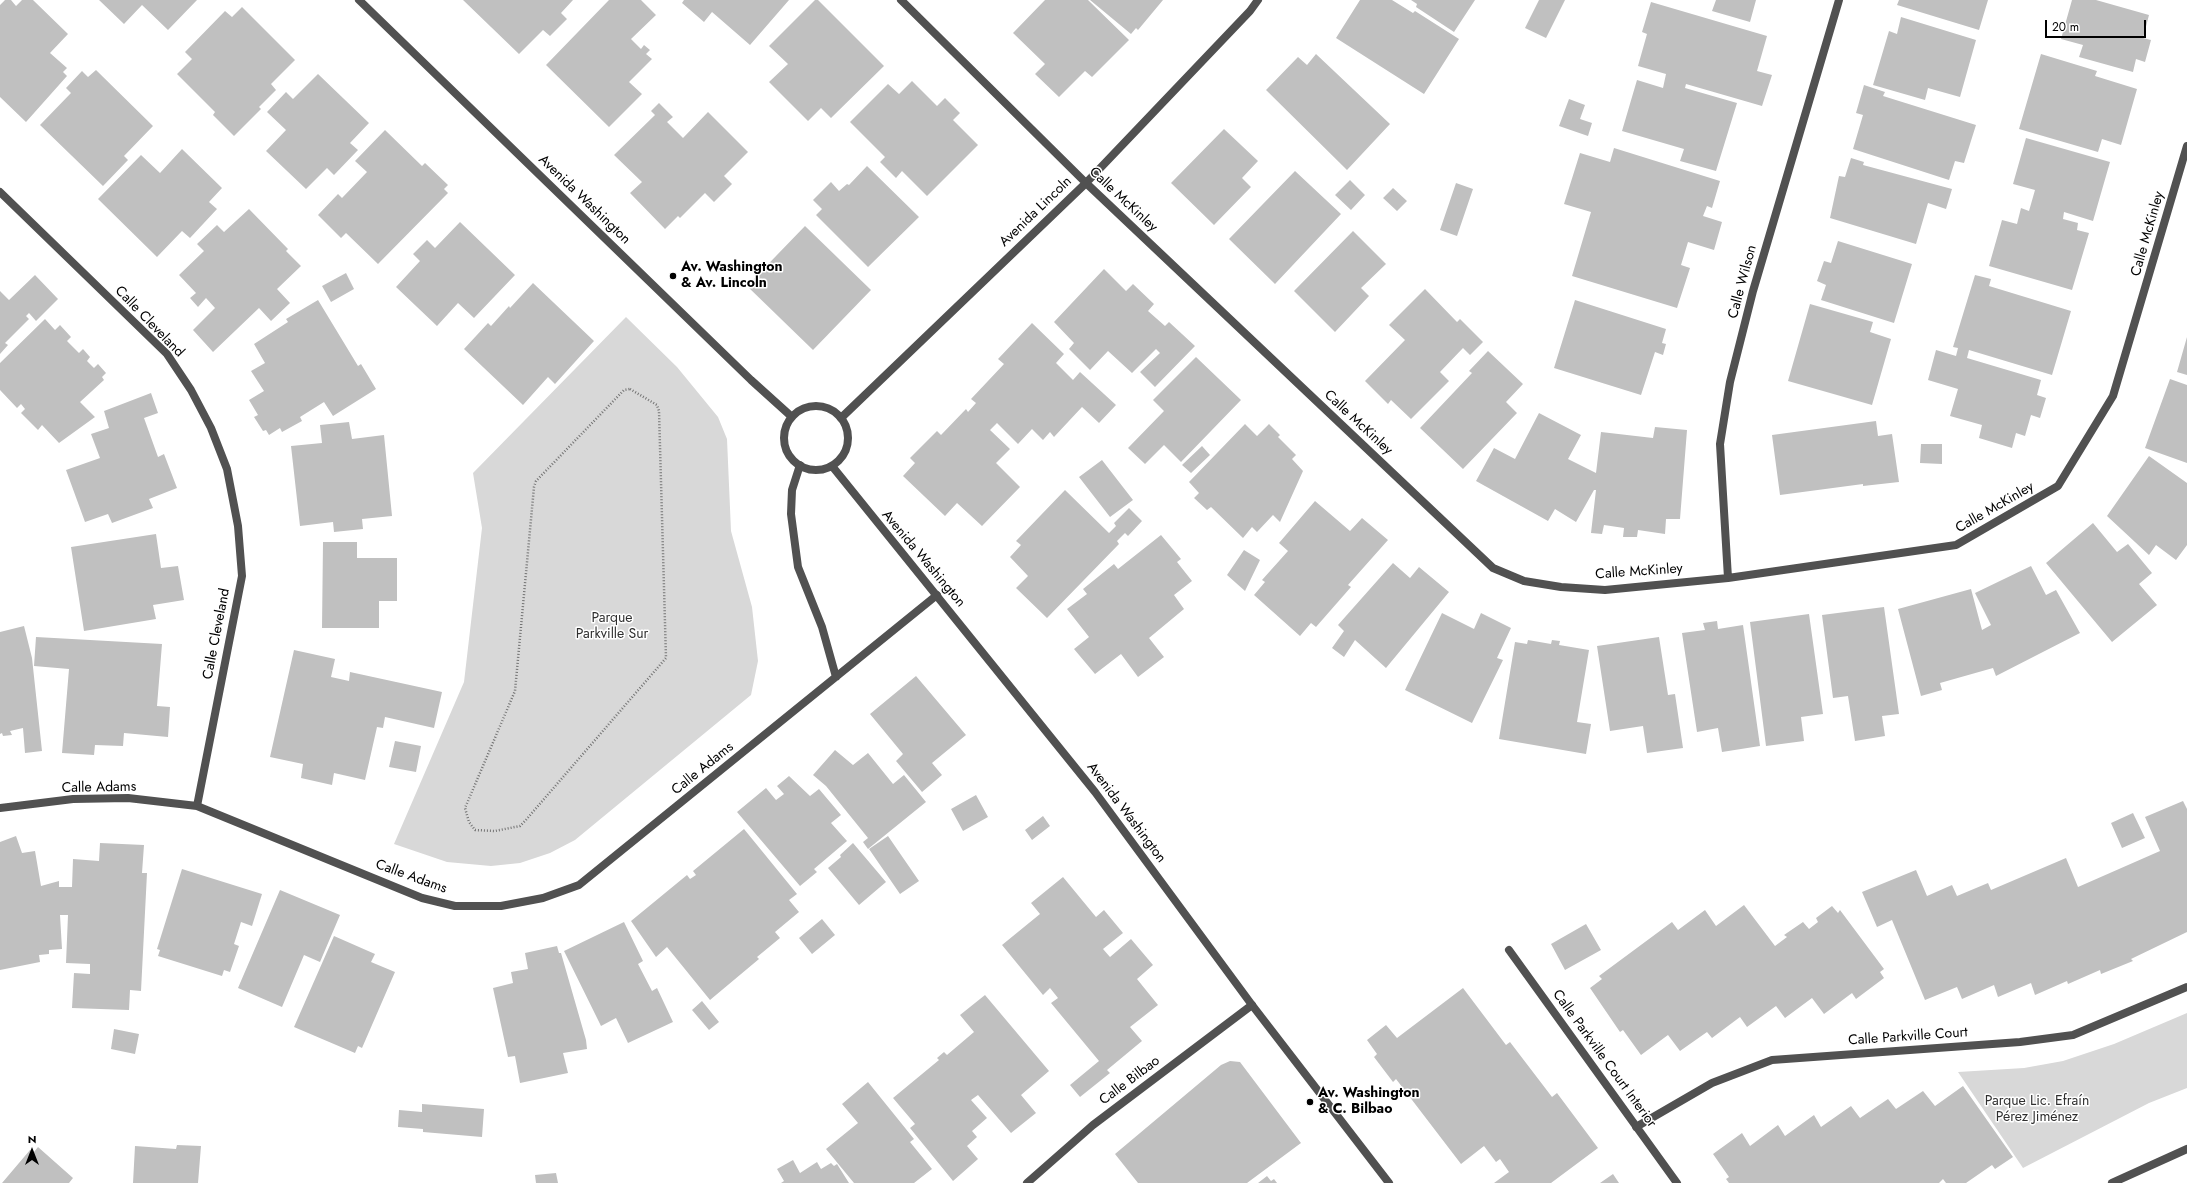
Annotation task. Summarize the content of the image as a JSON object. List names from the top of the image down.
{
  "streets": {
    "street": [
      "Avenida Washington",
      "Calle McKinley",
      "Avenida Lincoln",
      "Calle Wilson",
      "Calle Cleveland",
      "Calle Adams",
      "Calle Parkville Court",
      "Calle Parkville Court Interior",
      "Calle Bilbao"
    ]
  },
  "crossings": [
    ["Avenida Washington", "Avenida Lincoln"],
    ["Avenida Washington", "Calle Adams"],
    ["Avenida Washington", "Calle Bilbao"],
    ["Calle McKinley", "Avenida Lincoln"],
    ["Calle McKinley", "Calle Wilson"],
    ["Calle Cleveland", "Calle Adams"],
    ["Calle Parkville Court", "Calle Parkville Court Interior"]
  ],
  "parks": ["Parque Parkville Sur", "Parque Lic. Efraín Pérez Jiménez"],
  "places": ["Av. Washington & Av. Lincoln", "Av. Washington & C. Bilbao"],
  "scale_bar": "20 m",
  "north": "top"
}
